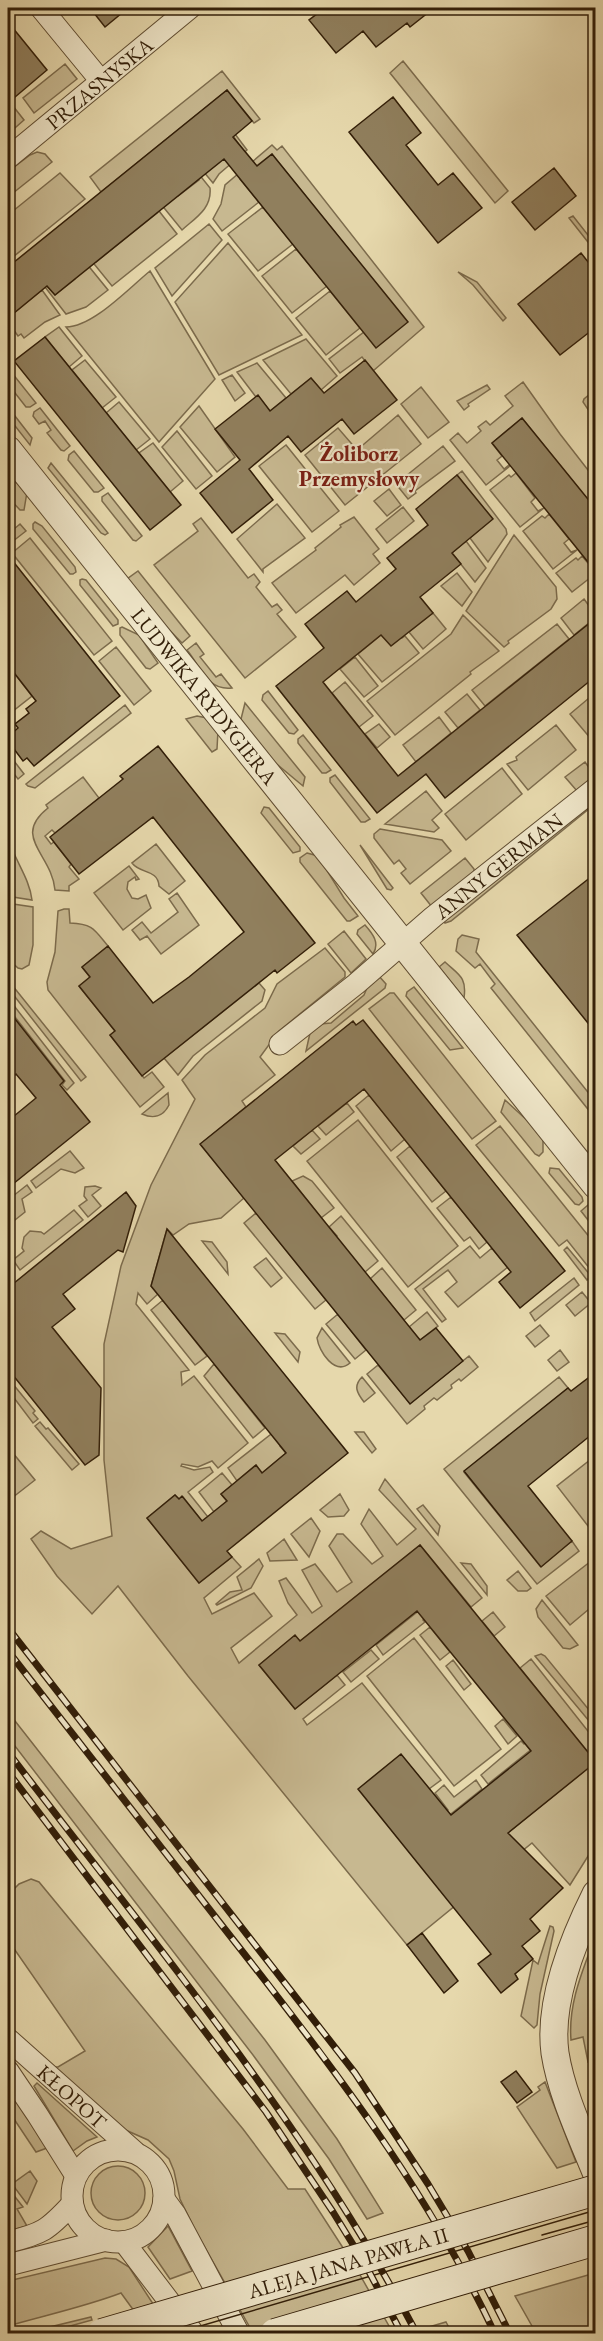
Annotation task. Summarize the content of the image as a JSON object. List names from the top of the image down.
{
  "streets": {
    "main road": ["ALEJA JANA PAWŁA II"],
    "street": [
      "PRZASNYSKA",
      "LUDWIKA RYDYGIERA",
      "ANNY GERMAN",
      "KŁOPOT"
    ]
  },
  "crossings": [
    ["LUDWIKA RYDYGIERA", "ANNY GERMAN"]
  ],
  "districts": ["Żoliborz Przemysłowy"]
}
